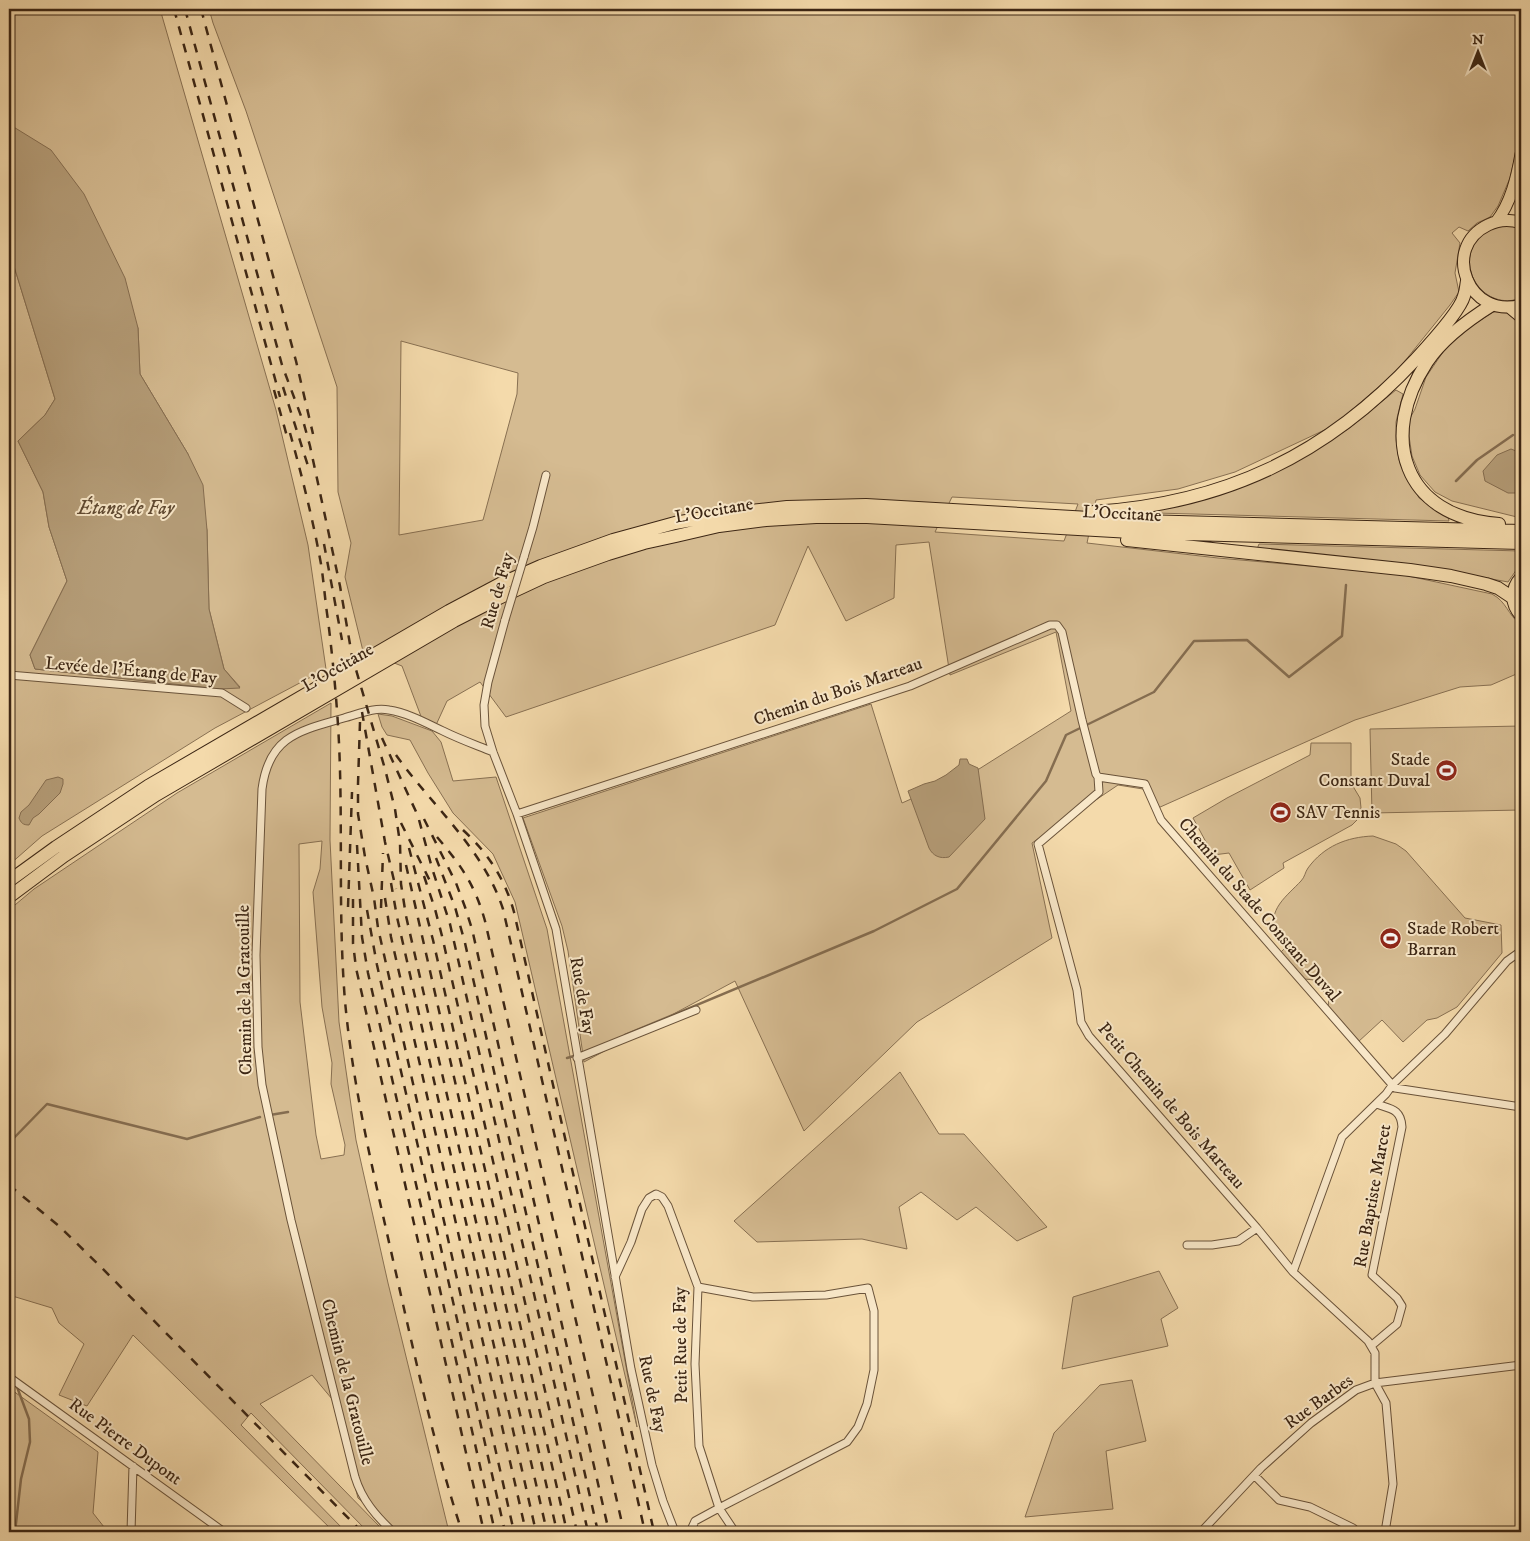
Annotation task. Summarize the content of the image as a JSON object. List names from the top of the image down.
{
  "streets": {
    "highway": ["L'Occitane"],
    "street": [
      "Rue de Fay",
      "Levée de l'Étang de Fay",
      "Chemin du Bois Marteau",
      "Chemin du Stade Constant Duval",
      "Chemin de la Gratouille",
      "Petit Chemin de Bois Marteau",
      "Rue Baptiste Marcet",
      "Petit Rue de Fay",
      "Rue Barbes",
      "Rue Pierre Dupont"
    ]
  },
  "crossings": [
    ["Rue de Fay", "Chemin du Bois Marteau"],
    ["Rue de Fay", "Chemin de la Gratouille"],
    ["Rue de Fay", "Petit Rue de Fay"],
    ["Chemin du Bois Marteau", "Chemin du Stade Constant Duval"],
    ["Chemin du Bois Marteau", "Petit Chemin de Bois Marteau"],
    ["Chemin du Stade Constant Duval", "Petit Chemin de Bois Marteau"],
    ["Petit Chemin de Bois Marteau", "Rue Baptiste Marcet"]
  ],
  "water": ["Étang de Fay"],
  "places": {
    "sports": ["Stade Constant Duval", "SAV Tennis", "Stade Robert Barran"]
  },
  "north": "top"
}
